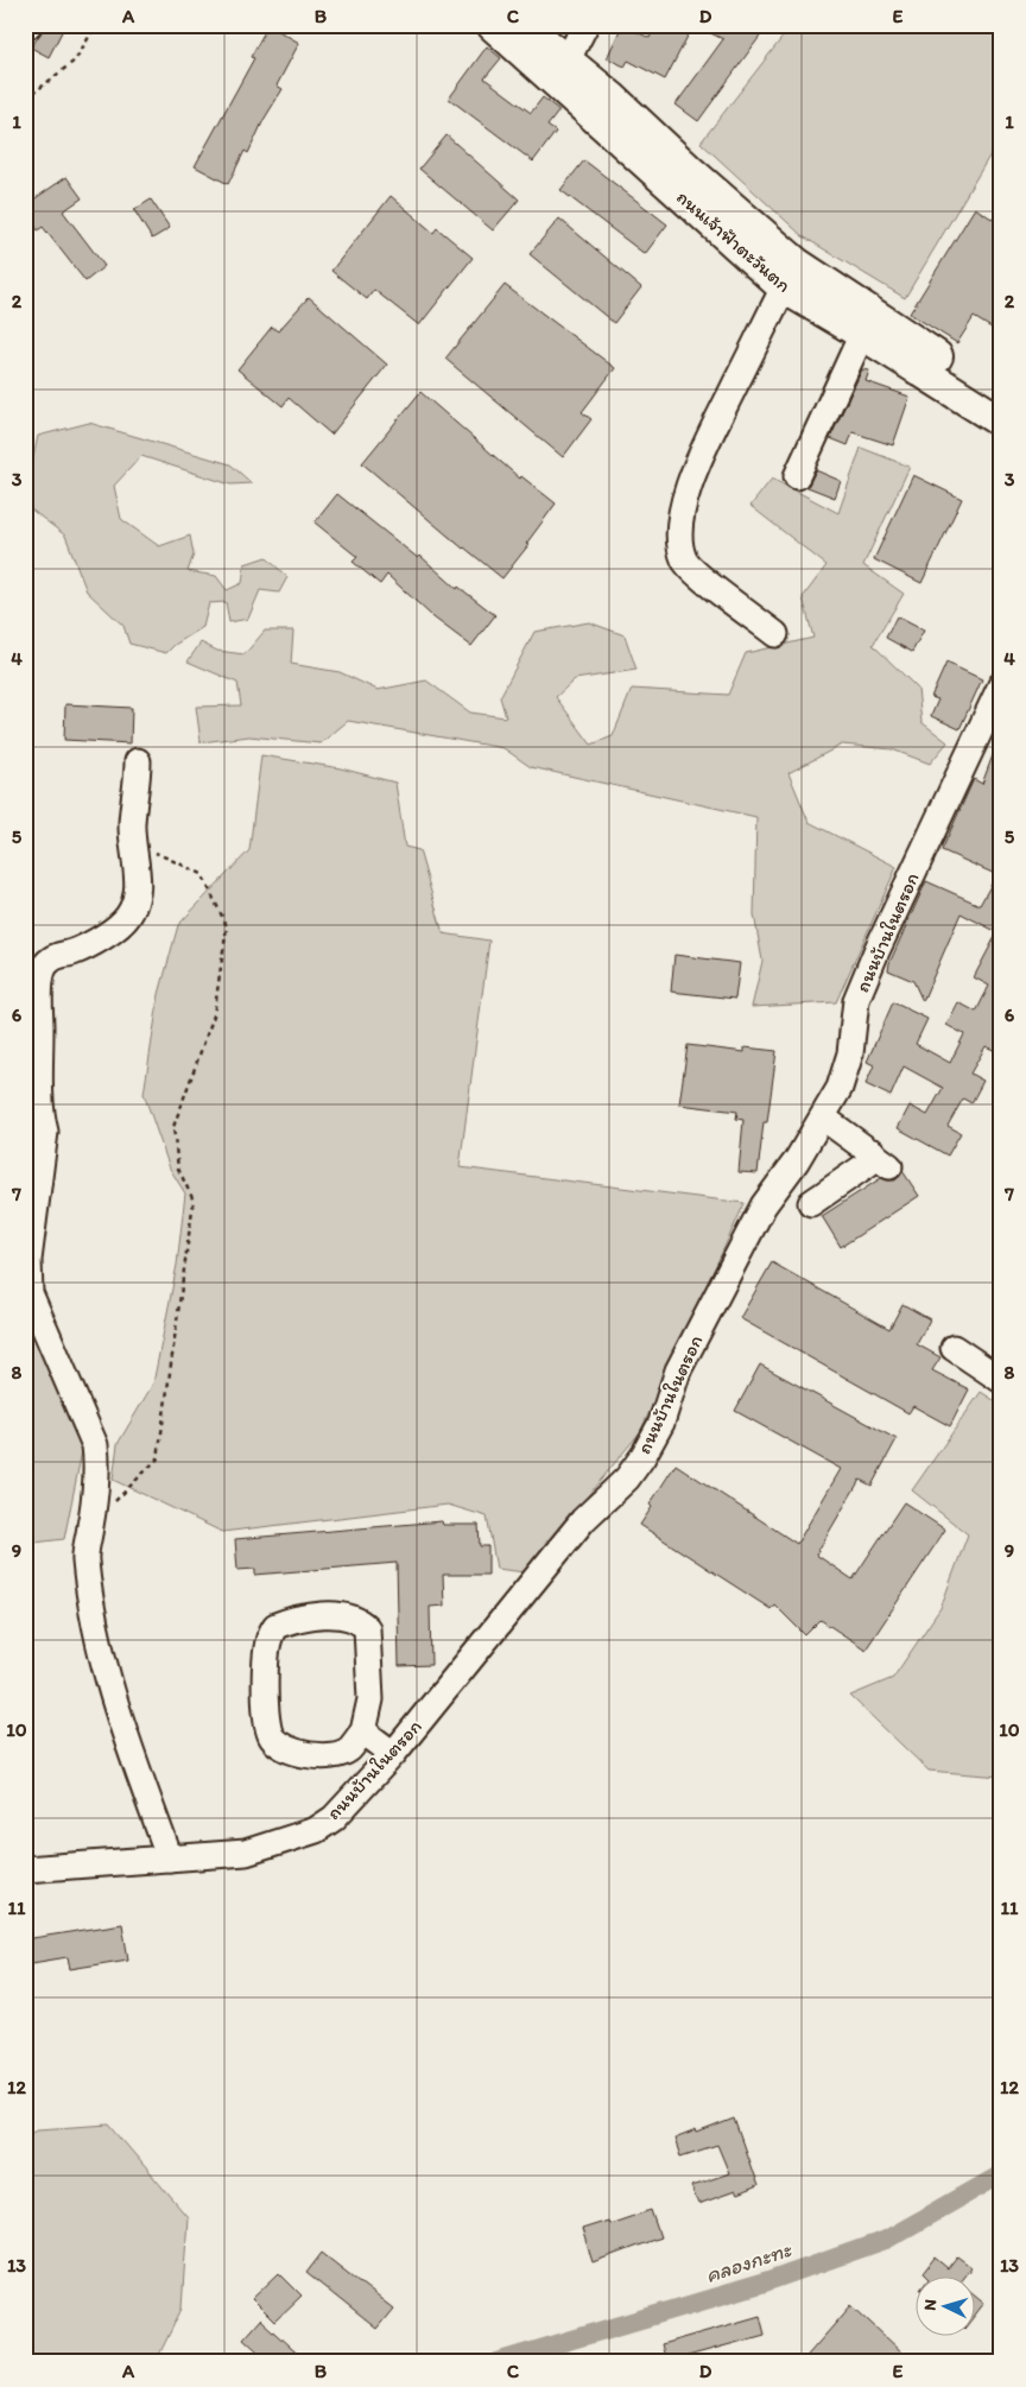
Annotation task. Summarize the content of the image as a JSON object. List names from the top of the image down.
{
  "streets": {
    "main road": ["ถนนเจ้าฟ้าตะวันตก"],
    "street": ["ถนนบ้านในตรอก"]
  },
  "water": ["คลองกะทะ"],
  "north": "left",
  "grid": {
    "columns": [
      "A",
      "B",
      "C",
      "D",
      "E"
    ],
    "rows": [
      "1",
      "2",
      "3",
      "4",
      "5",
      "6",
      "7",
      "8",
      "9",
      "10",
      "11",
      "12",
      "13"
    ]
  }
}
